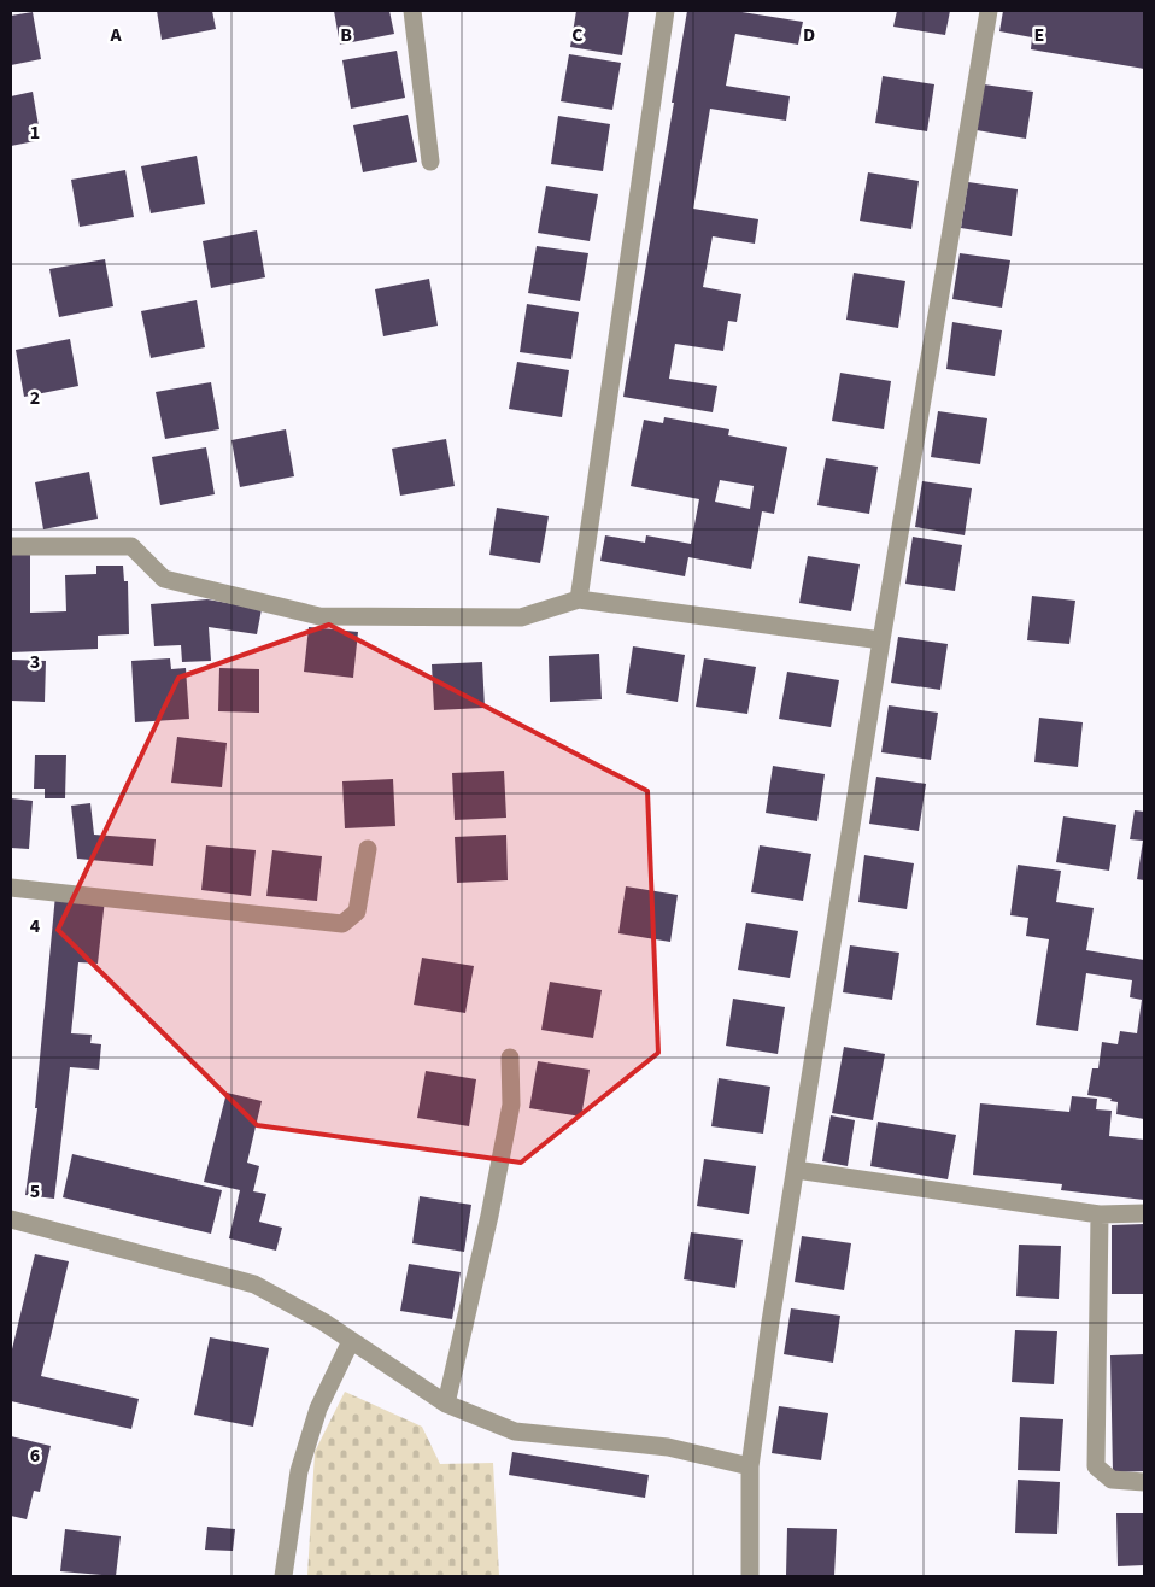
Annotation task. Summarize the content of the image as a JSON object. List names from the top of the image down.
{
  "grid": {
    "columns": [
      "A",
      "B",
      "C",
      "D",
      "E"
    ],
    "rows": [
      "1",
      "2",
      "3",
      "4",
      "5",
      "6"
    ]
  }
}
